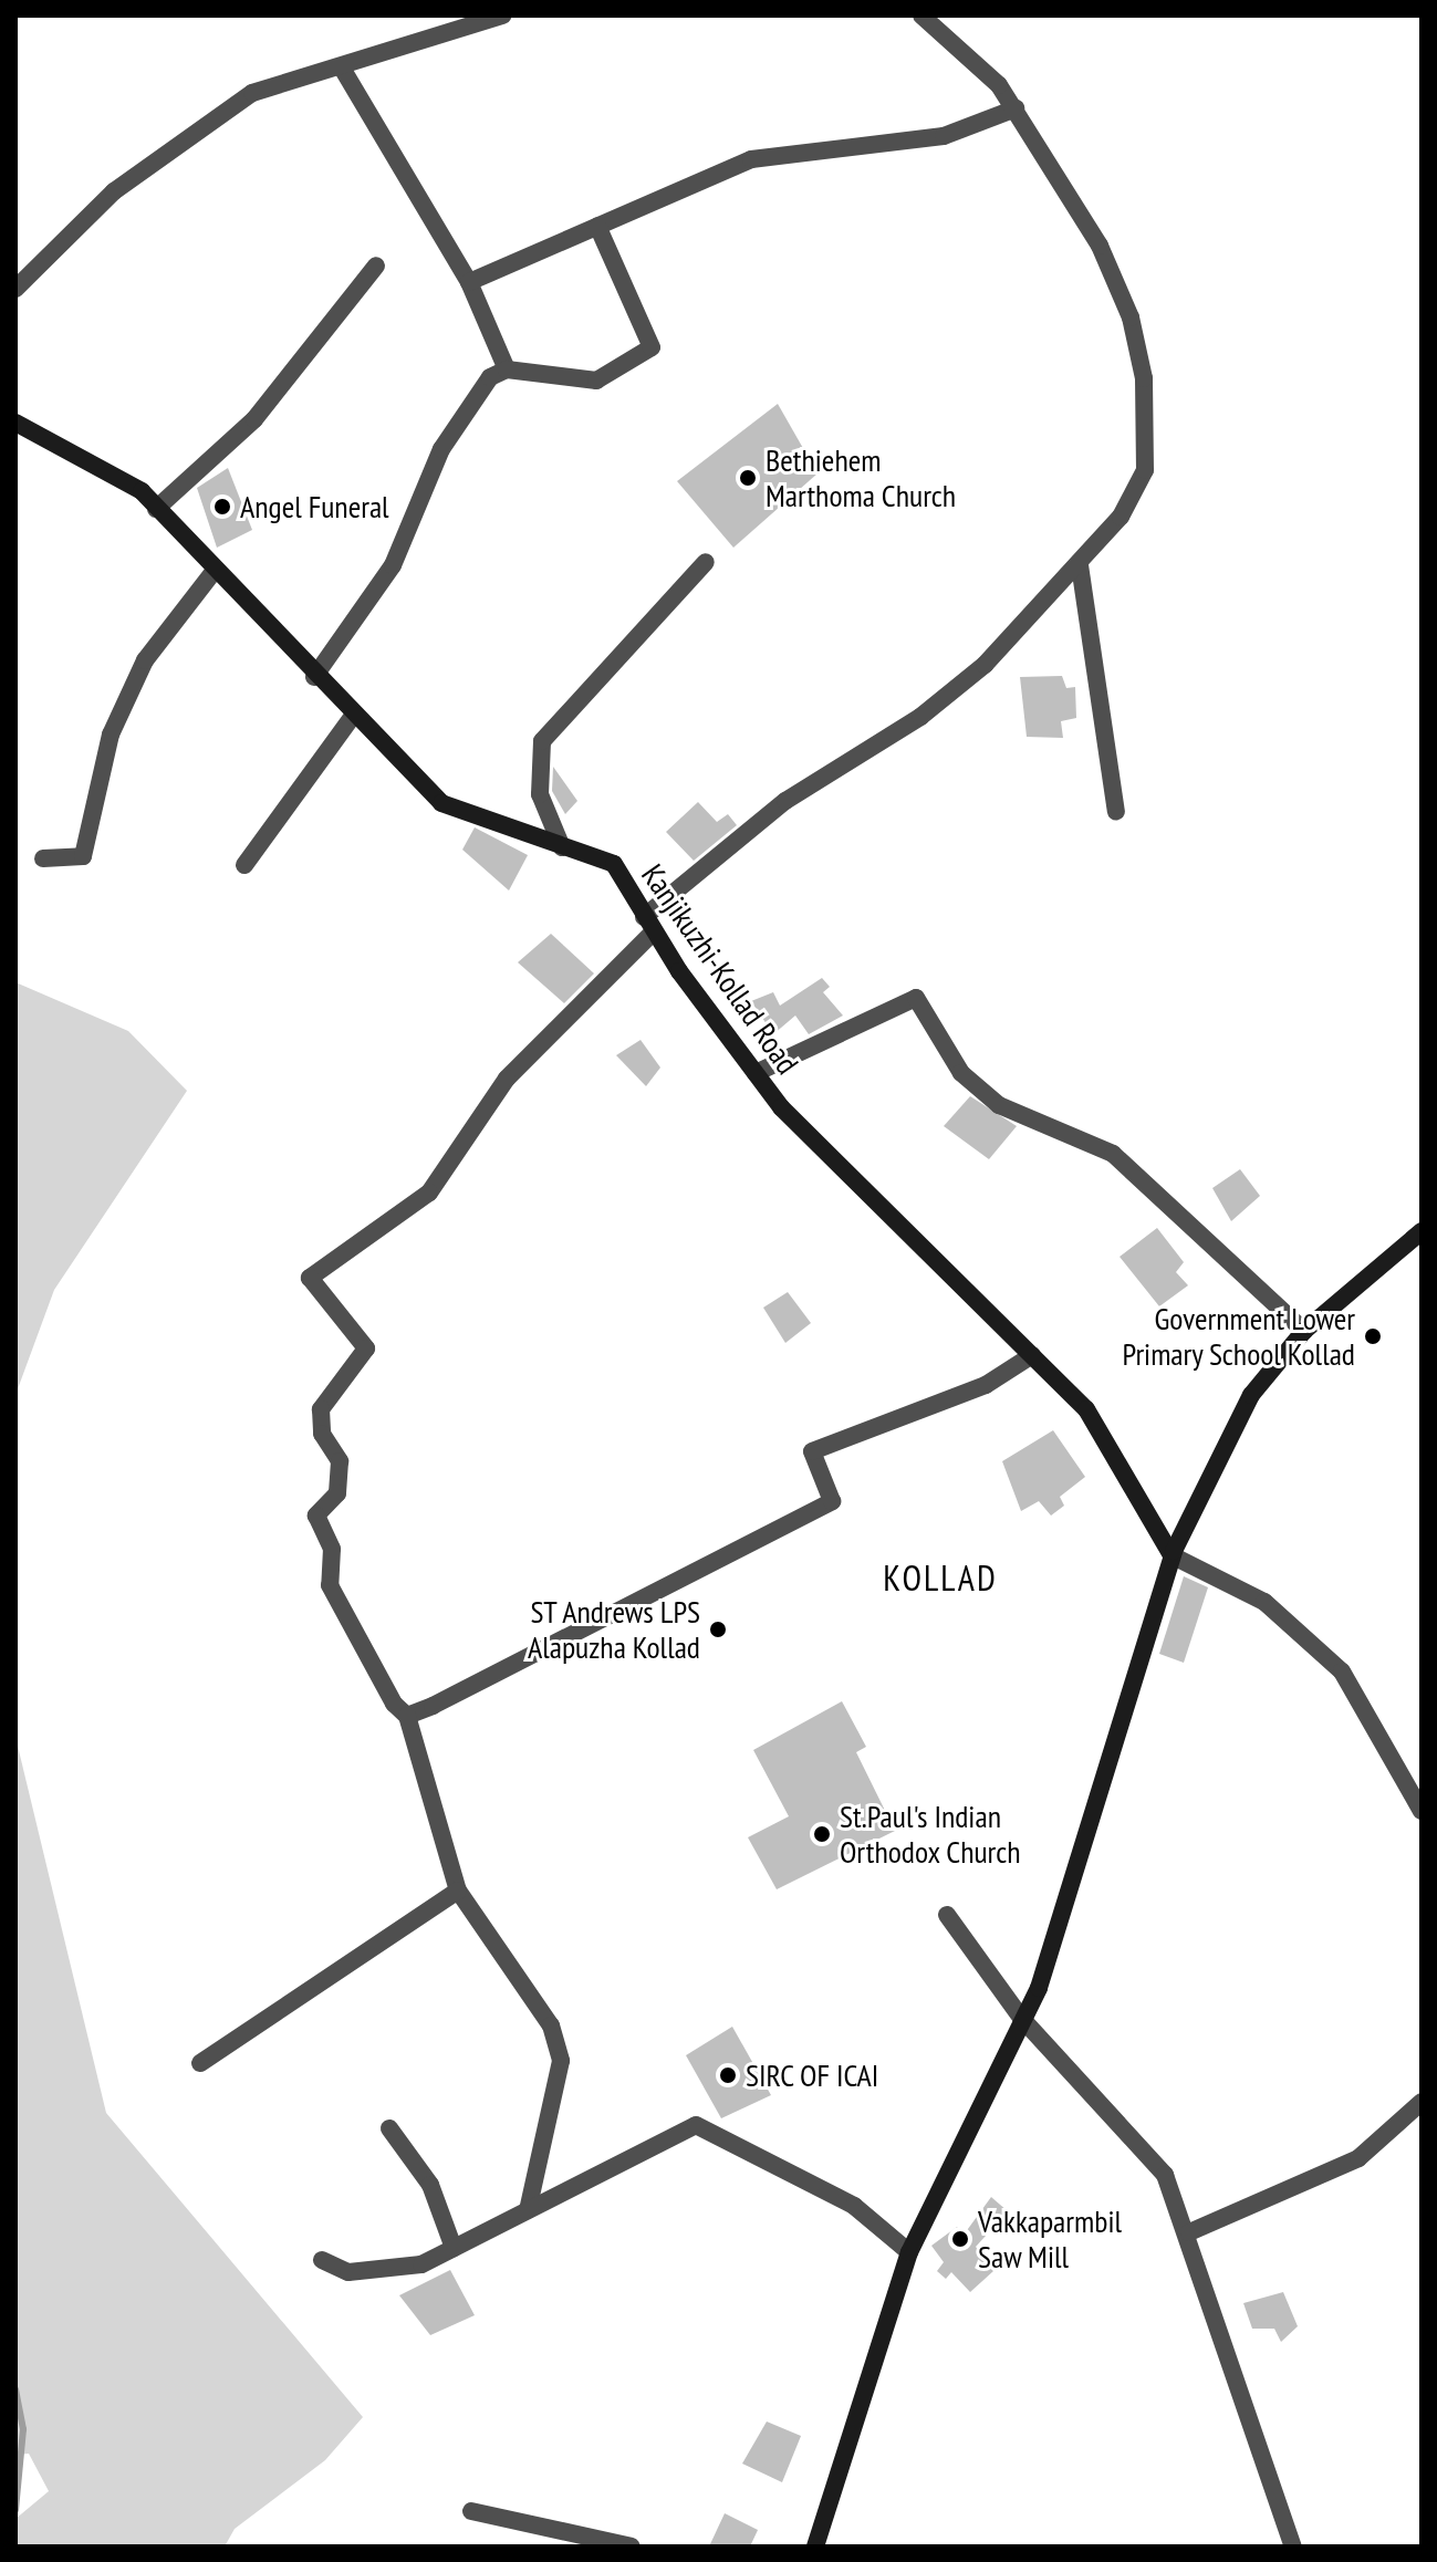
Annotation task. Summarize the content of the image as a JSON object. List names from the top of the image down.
{
  "streets": {
    "main road": ["Kanjikuzhi-Kollad Road"]
  },
  "districts": ["KOLLAD"],
  "places": [
    "Bethiehem Marthoma Church",
    "Angel Funeral",
    "Government Lower Primary School Kollad",
    "ST Andrews LPS Alapuzha Kollad",
    "St.Paul's Indian Orthodox Church",
    "SIRC OF ICAI",
    "Vakkaparmbil Saw Mill"
  ]
}
